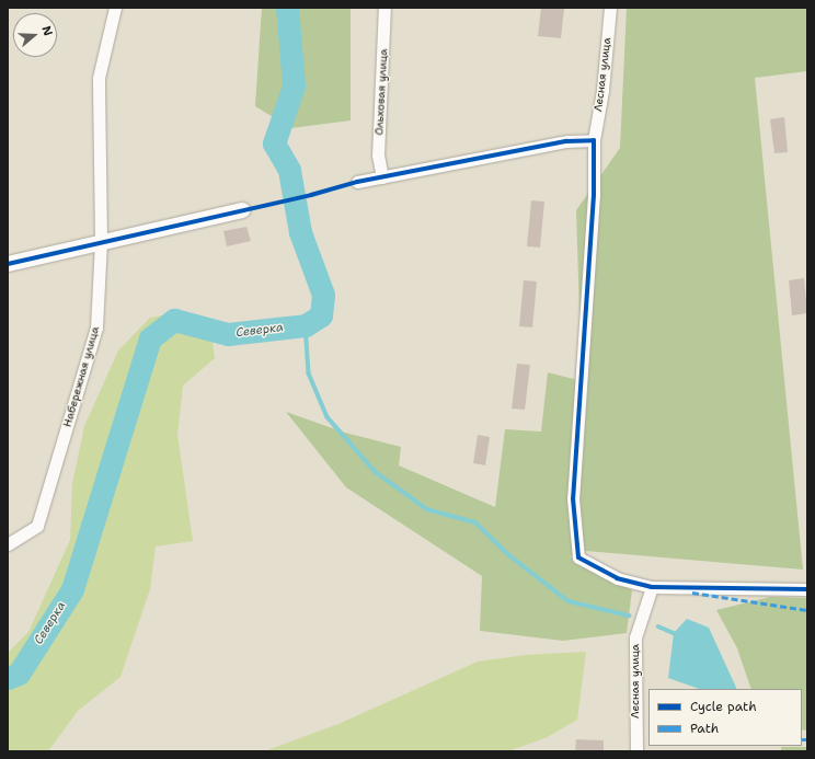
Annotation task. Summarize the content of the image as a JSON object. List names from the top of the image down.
{
  "streets": {
    "street": ["Лесная улица", "Ольховая улица", "Набережная улица"]
  },
  "water": ["Северка"],
  "legend": ["Cycle path", "Path"],
  "north": "right"
}
